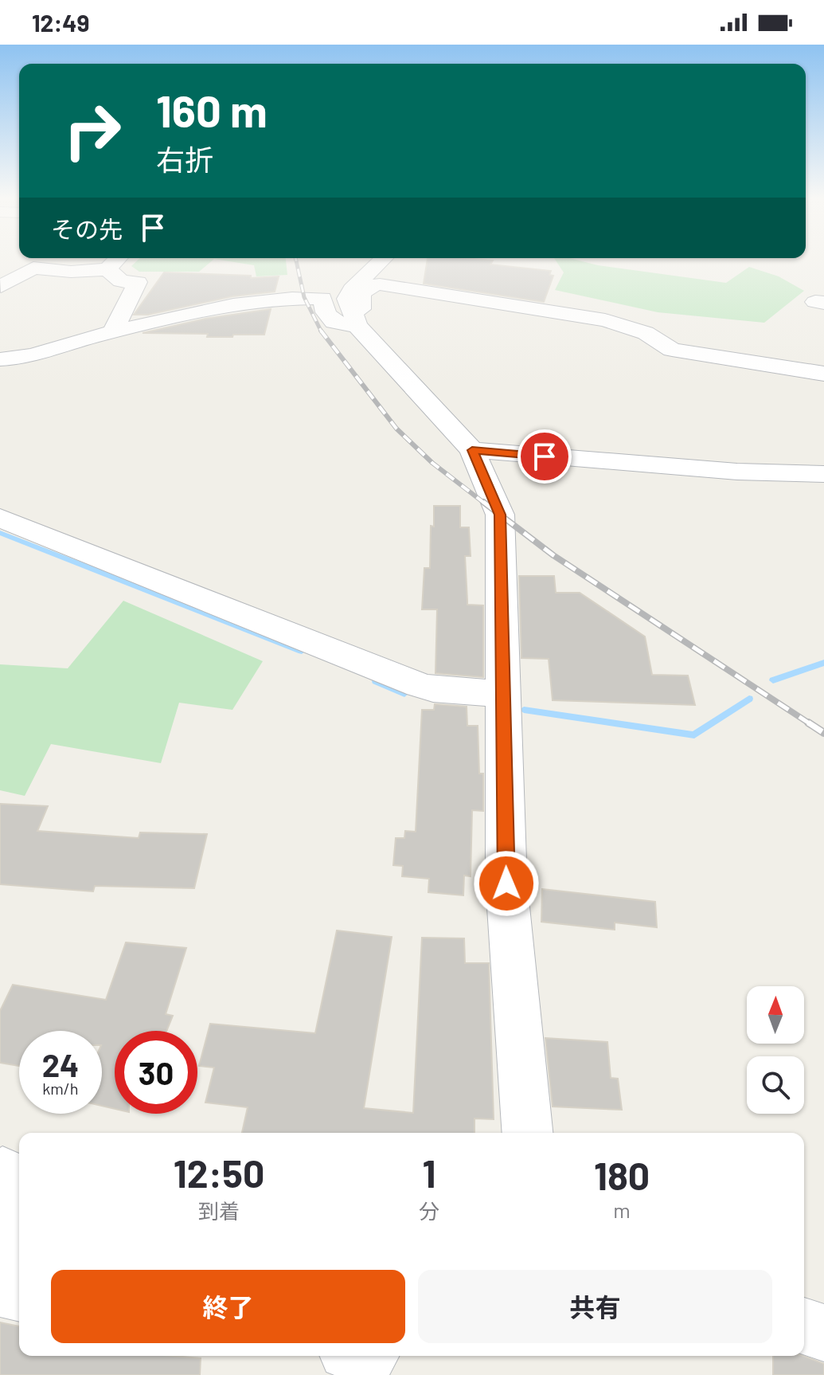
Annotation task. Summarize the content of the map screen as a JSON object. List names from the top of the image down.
{
  "north": "top",
  "page": {
    "status": "12:49",
    "turn": ["160 m", "右折"],
    "then": "その先",
    "speed": "24 km/h",
    "limit": "30",
    "eta": [
      "12:50",
      "到着",
      "1",
      "分",
      "180",
      "m"
    ],
    "buttons": ["終了", "共有"]
  }
}
